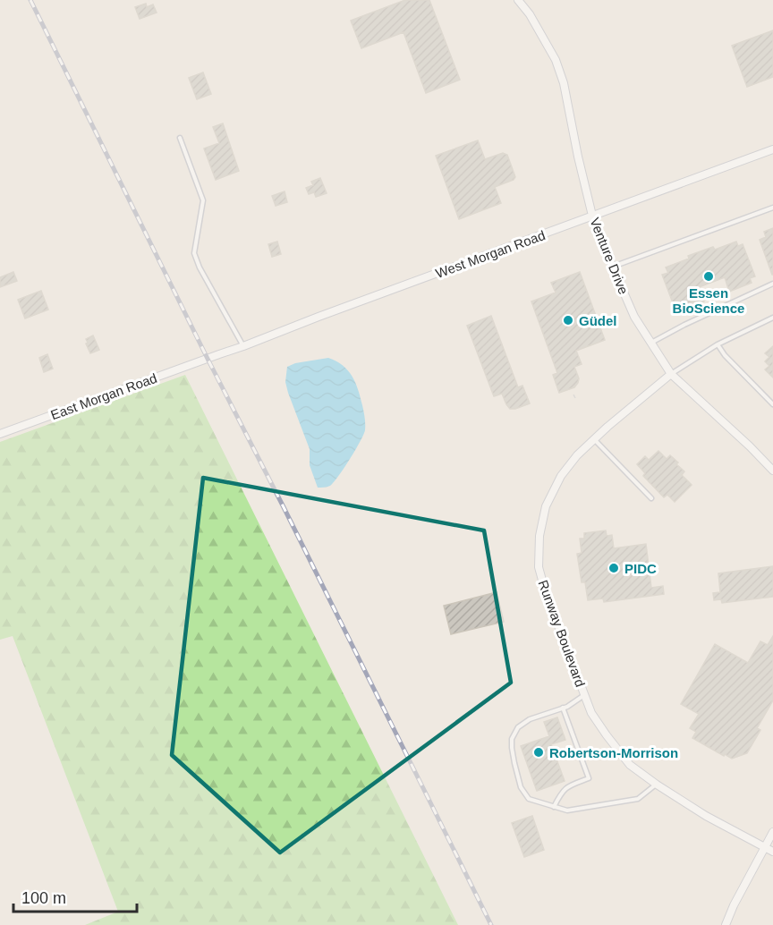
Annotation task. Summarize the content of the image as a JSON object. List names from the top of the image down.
{
  "streets": {
    "street": [
      "West Morgan Road",
      "Venture Drive",
      "East Morgan Road",
      "Runway Boulevard"
    ]
  },
  "crossings": [
    ["West Morgan Road", "Venture Drive"],
    ["West Morgan Road", "East Morgan Road"],
    ["Venture Drive", "Runway Boulevard"]
  ],
  "places": [
    "Essen BioScience",
    "Güdel",
    "PIDC",
    "Robertson-Morrison"
  ],
  "scale_bar": "100 m"
}
